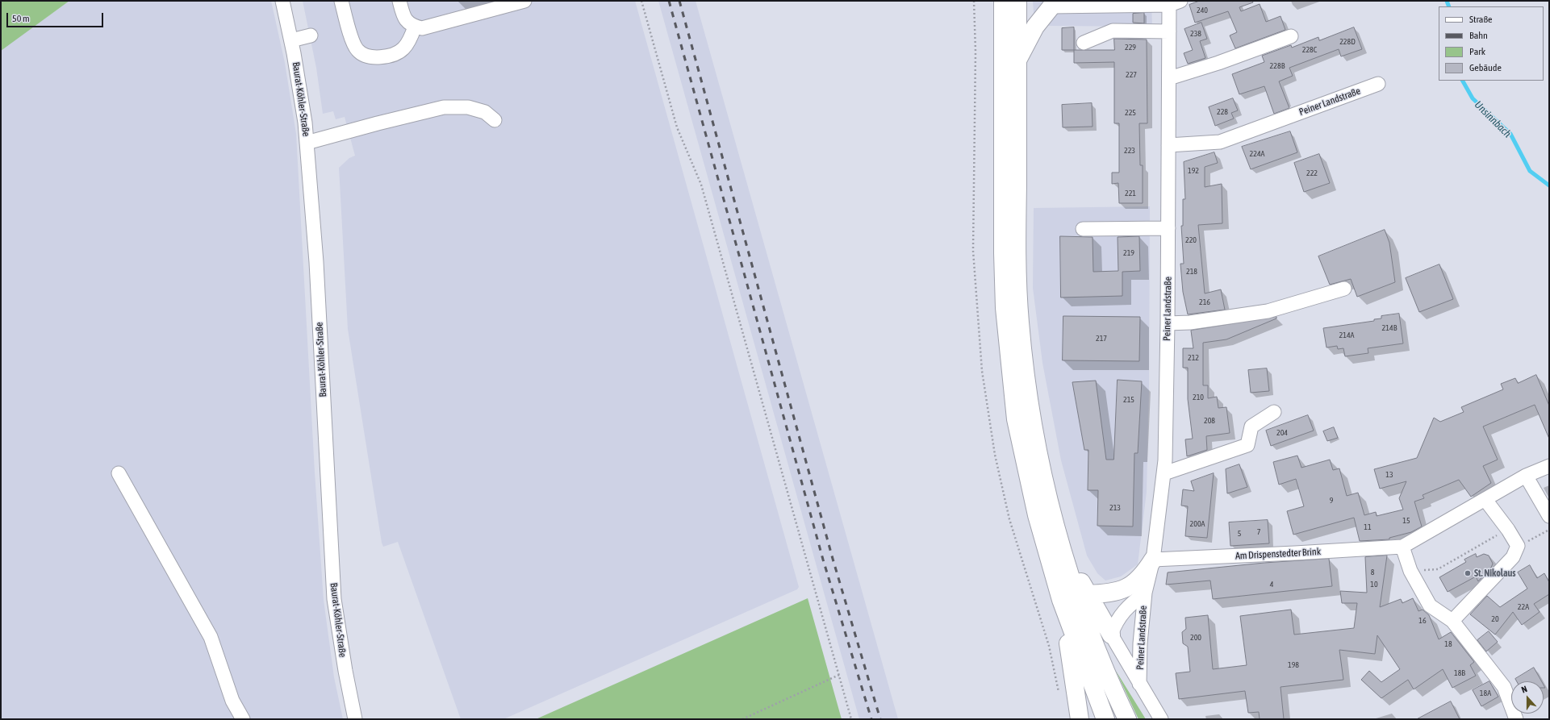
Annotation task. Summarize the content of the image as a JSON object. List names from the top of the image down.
{
  "streets": {
    "street": ["Baurat-Köhler-Straße", "Peiner Landstraße", "Am Drispenstedter Brink"]
  },
  "crossings": [
    ["Peiner Landstraße", "Am Drispenstedter Brink"]
  ],
  "water": ["Unsinnbach"],
  "places": ["St. Nikolaus"],
  "house_numbers": [
    "240",
    "238",
    "228D",
    "229",
    "228C",
    "228B",
    "227",
    "228",
    "225",
    "223",
    "224A",
    "192",
    "222",
    "221",
    "220",
    "219",
    "218",
    "216",
    "214B",
    "214A",
    "217",
    "212",
    "210",
    "215",
    "208",
    "204",
    "13",
    "9",
    "213",
    "15",
    "200A",
    "11",
    "7",
    "5",
    "8",
    "4",
    "10",
    "22A",
    "20",
    "16",
    "200",
    "18",
    "198",
    "18B",
    "18A"
  ],
  "legend": [
    "Straße",
    "Bahn",
    "Park",
    "Gebäude"
  ],
  "scale_bar": "50 m",
  "north": "top"
}
